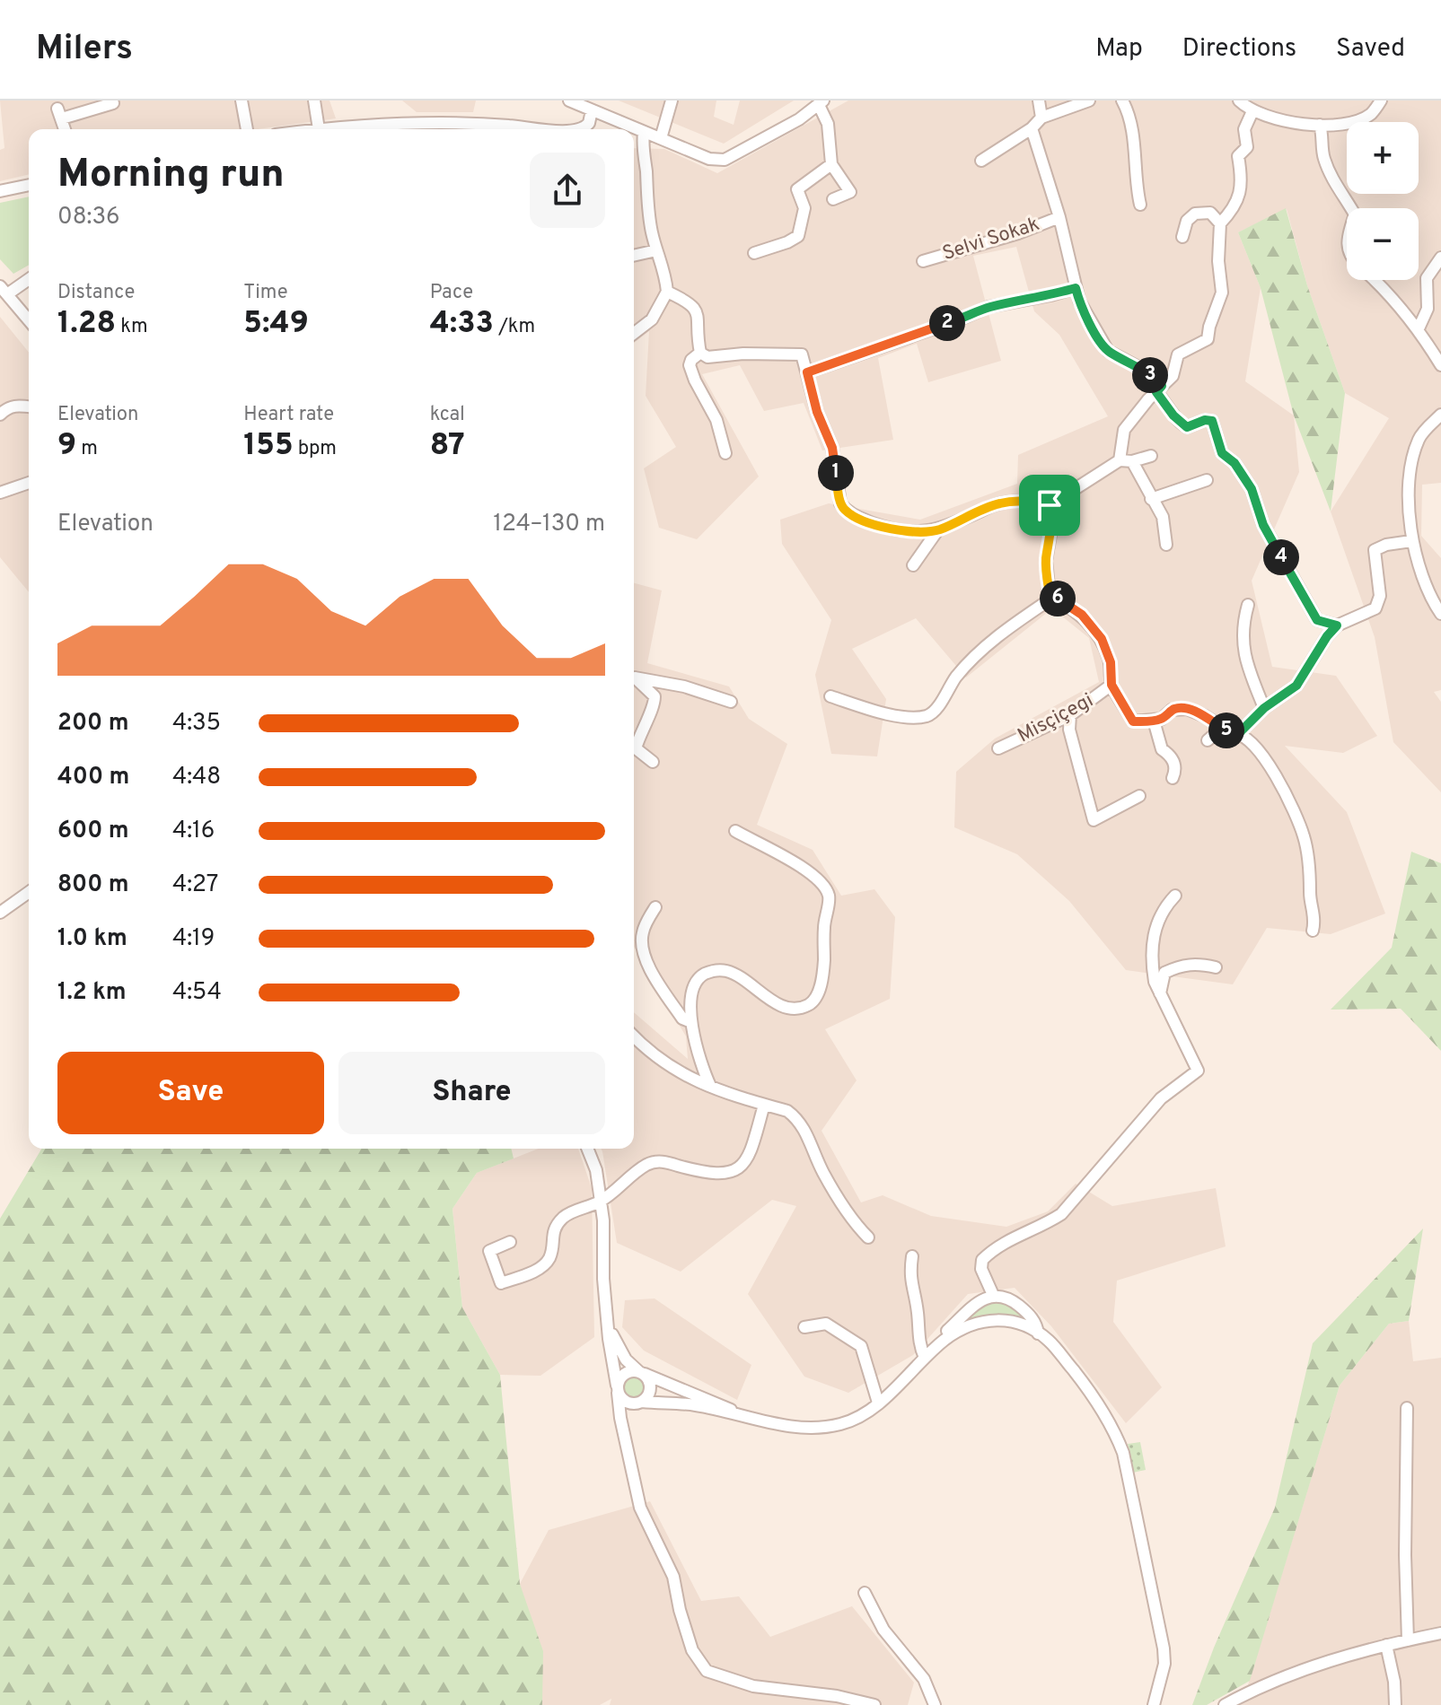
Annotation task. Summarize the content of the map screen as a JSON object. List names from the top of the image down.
{
  "streets": {
    "street": ["Selvi Sokak", "Misçiçegi"]
  },
  "page": {
    "header": "Milers",
    "nav": ["Map", "Directions", "Saved"],
    "map_buttons": ["+", "−"],
    "heading": ["Morning run", "08:36"],
    "stats": [
      ["Distance", "1.28 km"],
      ["Time", "5:49"],
      ["Pace", "4:33 /km"],
      ["Elevation", "9 m"],
      ["Heart rate", "155 bpm"],
      ["kcal", "87"]
    ],
    "pins": [
      "2",
      "3",
      "1",
      "4",
      "6",
      "5"
    ],
    "chart": ["Elevation", "124–130 m"],
    "list": [
      {
        "name": "200 m",
        "note": "4:35"
      },
      {
        "name": "400 m",
        "note": "4:48"
      },
      {
        "name": "600 m",
        "note": "4:16"
      },
      {
        "name": "800 m",
        "note": "4:27"
      },
      {
        "name": "1.0 km",
        "note": "4:19"
      },
      {
        "name": "1.2 km",
        "note": "4:54"
      }
    ],
    "buttons": ["Save", "Share"]
  }
}
